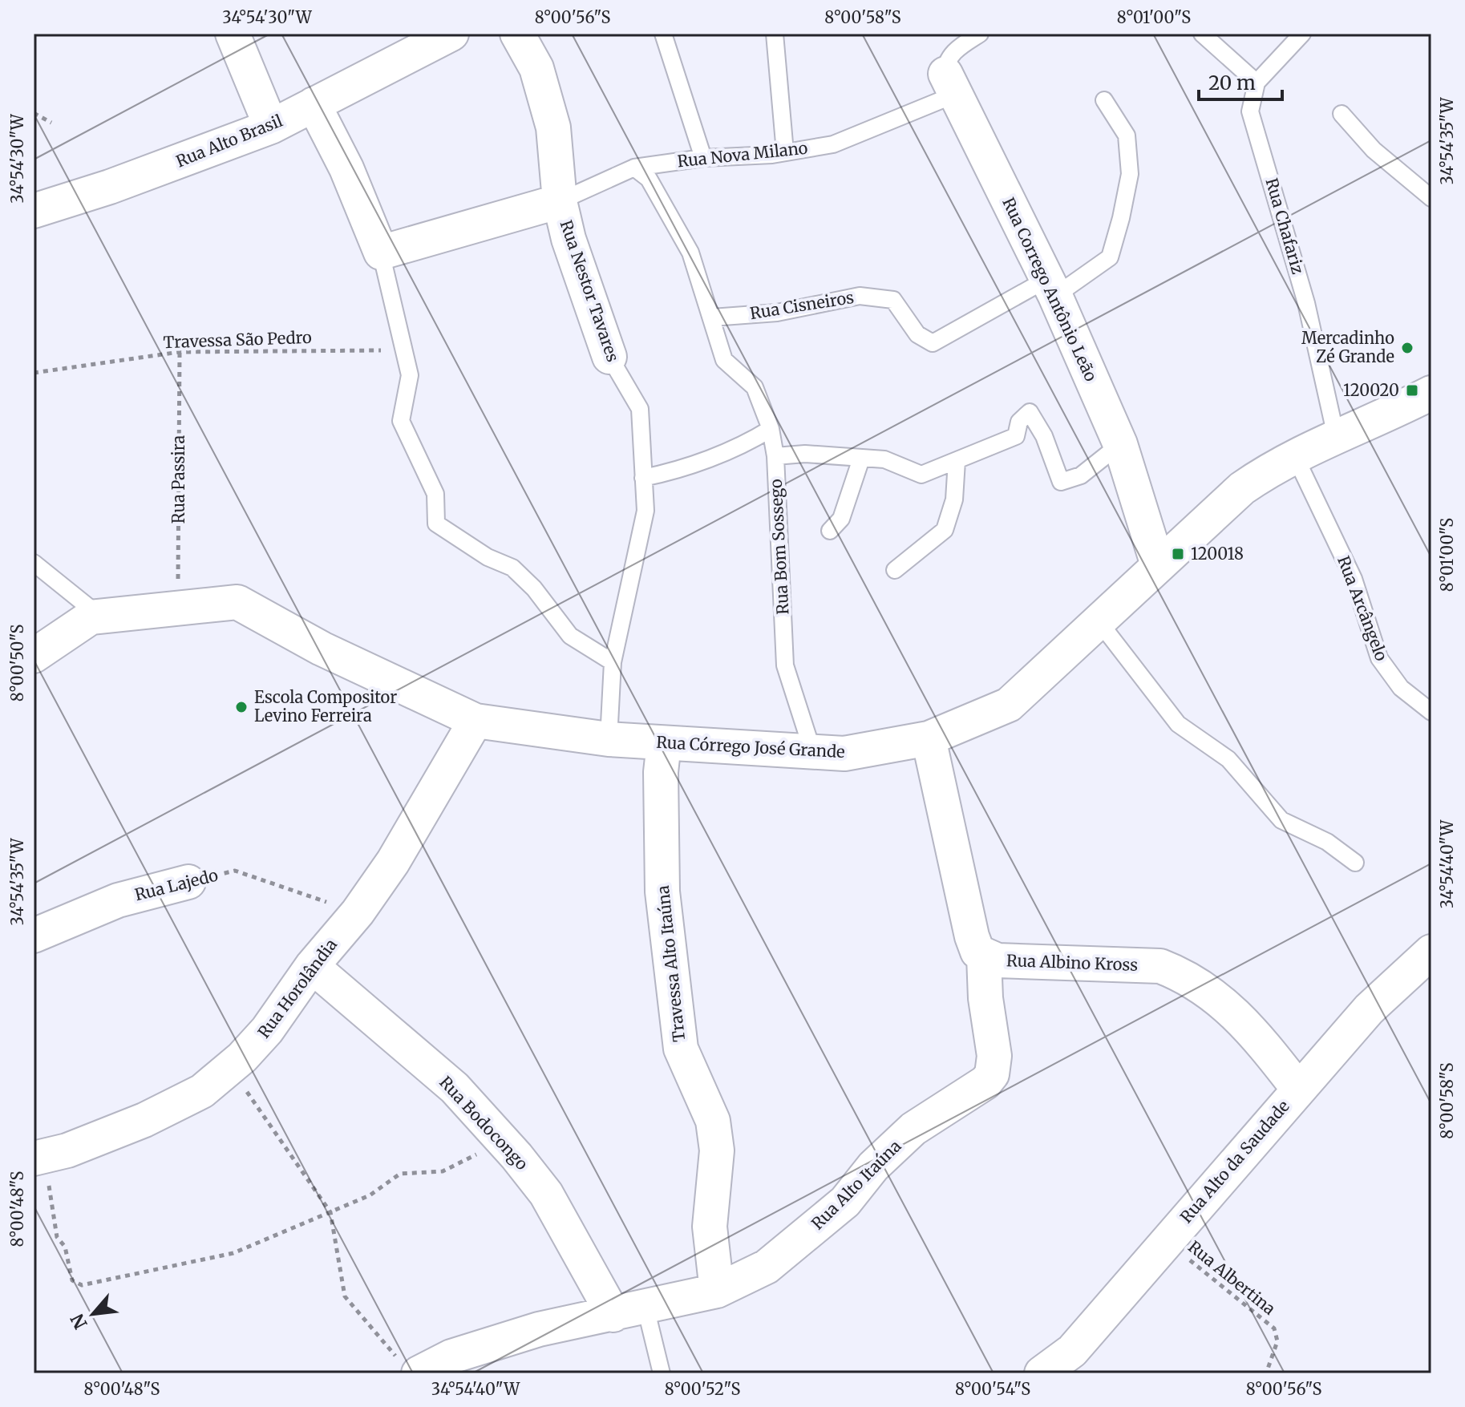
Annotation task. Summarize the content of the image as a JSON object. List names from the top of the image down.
{
  "streets": {
    "street": [
      "Rua Alto Brasil",
      "Rua Corrego Antônio Leão",
      "Rua Nestor Tavares",
      "Rua Córrego José Grande",
      "Rua Lajedo",
      "Rua Albino Kross",
      "Travessa Alto Itaúna",
      "Rua Horolândia",
      "Rua Bodocongo",
      "Rua Alto da Saudade",
      "Rua Alto Itaúna"
    ],
    "lane": [
      "Rua Nova Milano",
      "Rua Chafariz",
      "Rua Cisneiros",
      "Rua Bom Sossego",
      "Rua Arcângelo"
    ],
    "path": ["Travessa São Pedro", "Rua Passira", "Rua Albertina"]
  },
  "crossings": [
    ["Rua Nova Milano", "Rua Corrego Antônio Leão"],
    ["Rua Nova Milano", "Rua Nestor Tavares"],
    ["Rua Chafariz", "Rua Córrego José Grande"],
    ["Rua Corrego Antônio Leão", "Rua Cisneiros"],
    ["Rua Corrego Antônio Leão", "Rua Bom Sossego"],
    ["Rua Corrego Antônio Leão", "Rua Córrego José Grande"],
    ["Rua Nestor Tavares", "Rua Córrego José Grande"],
    ["Travessa São Pedro", "Rua Passira"],
    ["Rua Passira", "Rua Córrego José Grande"],
    ["Rua Bom Sossego", "Rua Córrego José Grande"],
    ["Rua Arcângelo", "Rua Córrego José Grande"],
    ["Rua Córrego José Grande", "Rua Albino Kross"],
    ["Rua Córrego José Grande", "Travessa Alto Itaúna"],
    ["Rua Córrego José Grande", "Rua Horolândia"],
    ["Rua Lajedo", "Rua Horolândia"],
    ["Rua Albino Kross", "Rua Alto da Saudade"],
    ["Rua Albino Kross", "Rua Alto Itaúna"],
    ["Travessa Alto Itaúna", "Rua Alto Itaúna"],
    ["Rua Horolândia", "Rua Bodocongo"],
    ["Rua Bodocongo", "Rua Alto Itaúna"],
    ["Rua Alto da Saudade", "Rua Albertina"]
  ],
  "places": {
    "other": ["Mercadinho Zé Grande", "Escola Compositor Levino Ferreira"],
    "transit": ["120020", "120018"]
  },
  "scale_bar": "20 m",
  "north": "bottom left",
  "coordinates": [
    "34°54'30\"W",
    "8°00'56\"S",
    "8°00'58\"S",
    "8°01'00\"S",
    "34°54'35\"W",
    "8°00'50\"S",
    "34°54'40\"W",
    "8°00'48\"S",
    "8°00'52\"S",
    "8°00'54\"S"
  ]
}
